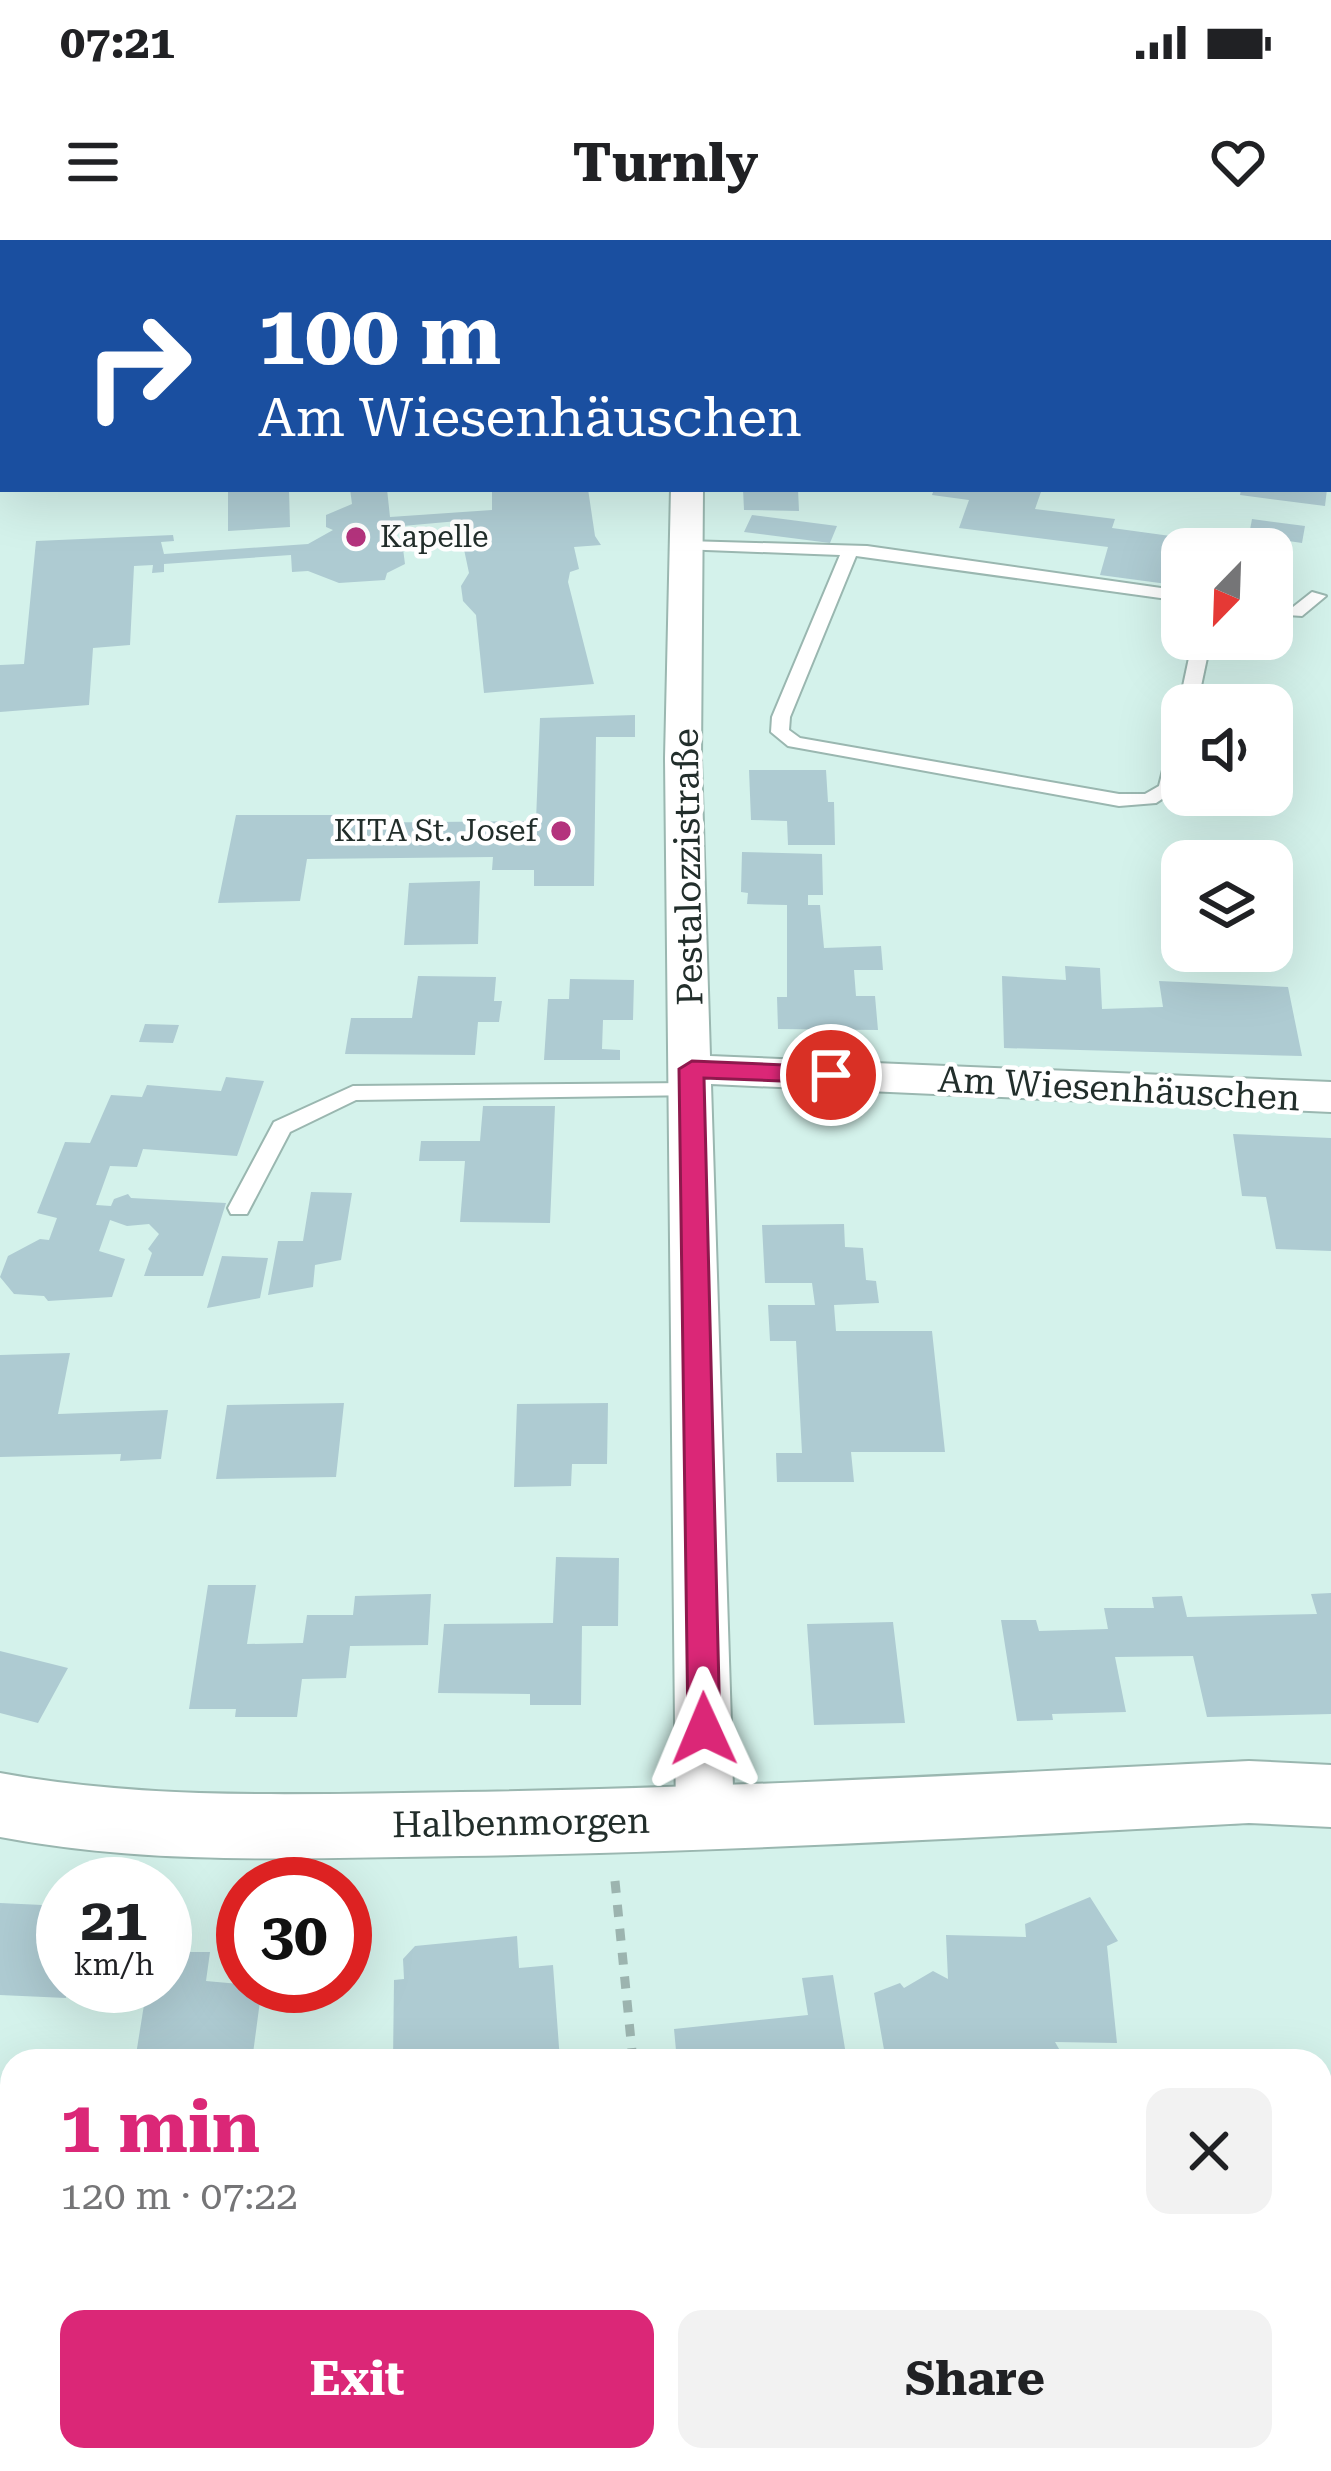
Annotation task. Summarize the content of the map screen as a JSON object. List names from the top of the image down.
{
  "streets": {
    "street": ["Pestalozzistraße", "Am Wiesenhäuschen", "Halbenmorgen"]
  },
  "crossings": [
    ["Pestalozzistraße", "Am Wiesenhäuschen"],
    ["Pestalozzistraße", "Halbenmorgen"]
  ],
  "places": ["Kapelle", "KITA St. Josef"],
  "north": "bottom left",
  "page": {
    "status": "07:21",
    "header": "Turnly",
    "turn": ["100 m", "Am Wiesenhäuschen"],
    "speed": "21 km/h",
    "limit": "30",
    "heading": ["1 min", "120 m · 07:22"],
    "buttons": ["Exit", "Share"]
  }
}
